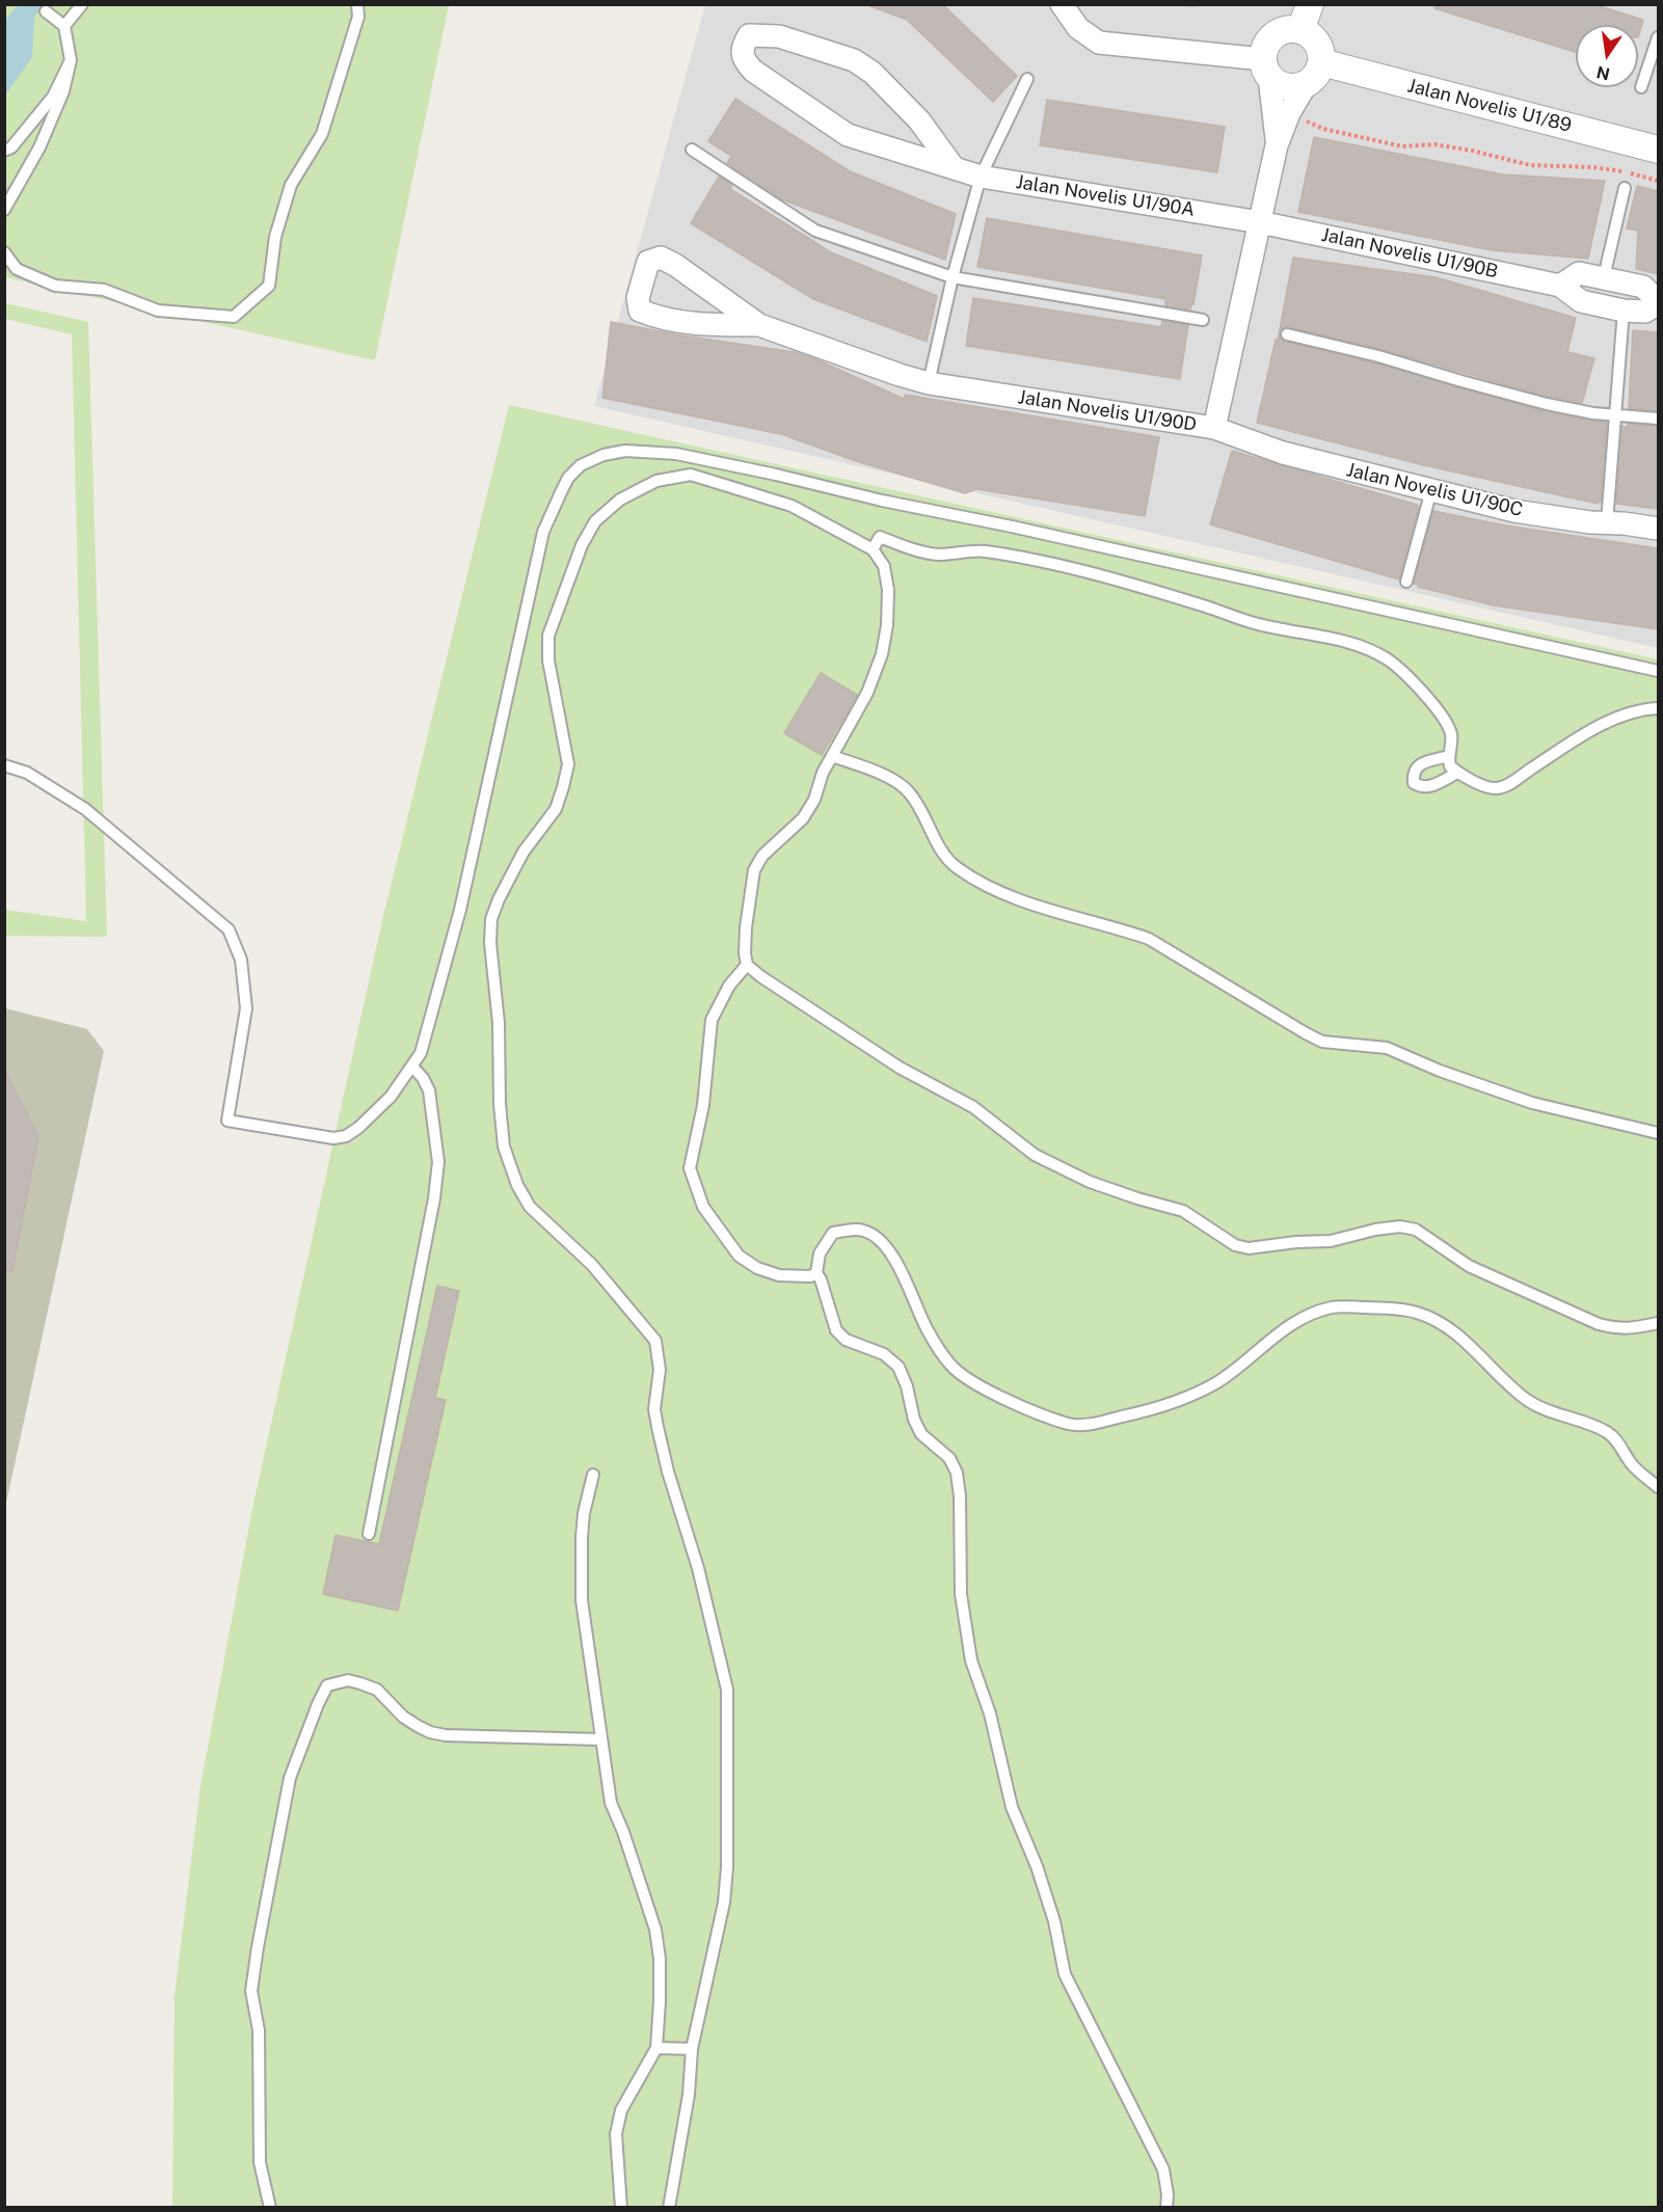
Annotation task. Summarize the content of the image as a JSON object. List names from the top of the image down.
{
  "streets": {
    "street": [
      "Jalan Novelis U1/89",
      "Jalan Novelis U1/90A",
      "Jalan Novelis U1/90B",
      "Jalan Novelis U1/90D",
      "Jalan Novelis U1/90C"
    ]
  },
  "crossings": [
    ["Jalan Novelis U1/89", "Jalan Novelis U1/90D"],
    ["Jalan Novelis U1/90A", "Jalan Novelis U1/90B"],
    ["Jalan Novelis U1/90A", "Jalan Novelis U1/90D"],
    ["Jalan Novelis U1/90B", "Jalan Novelis U1/90D"],
    ["Jalan Novelis U1/90D", "Jalan Novelis U1/90C"]
  ],
  "north": "bottom"
}
